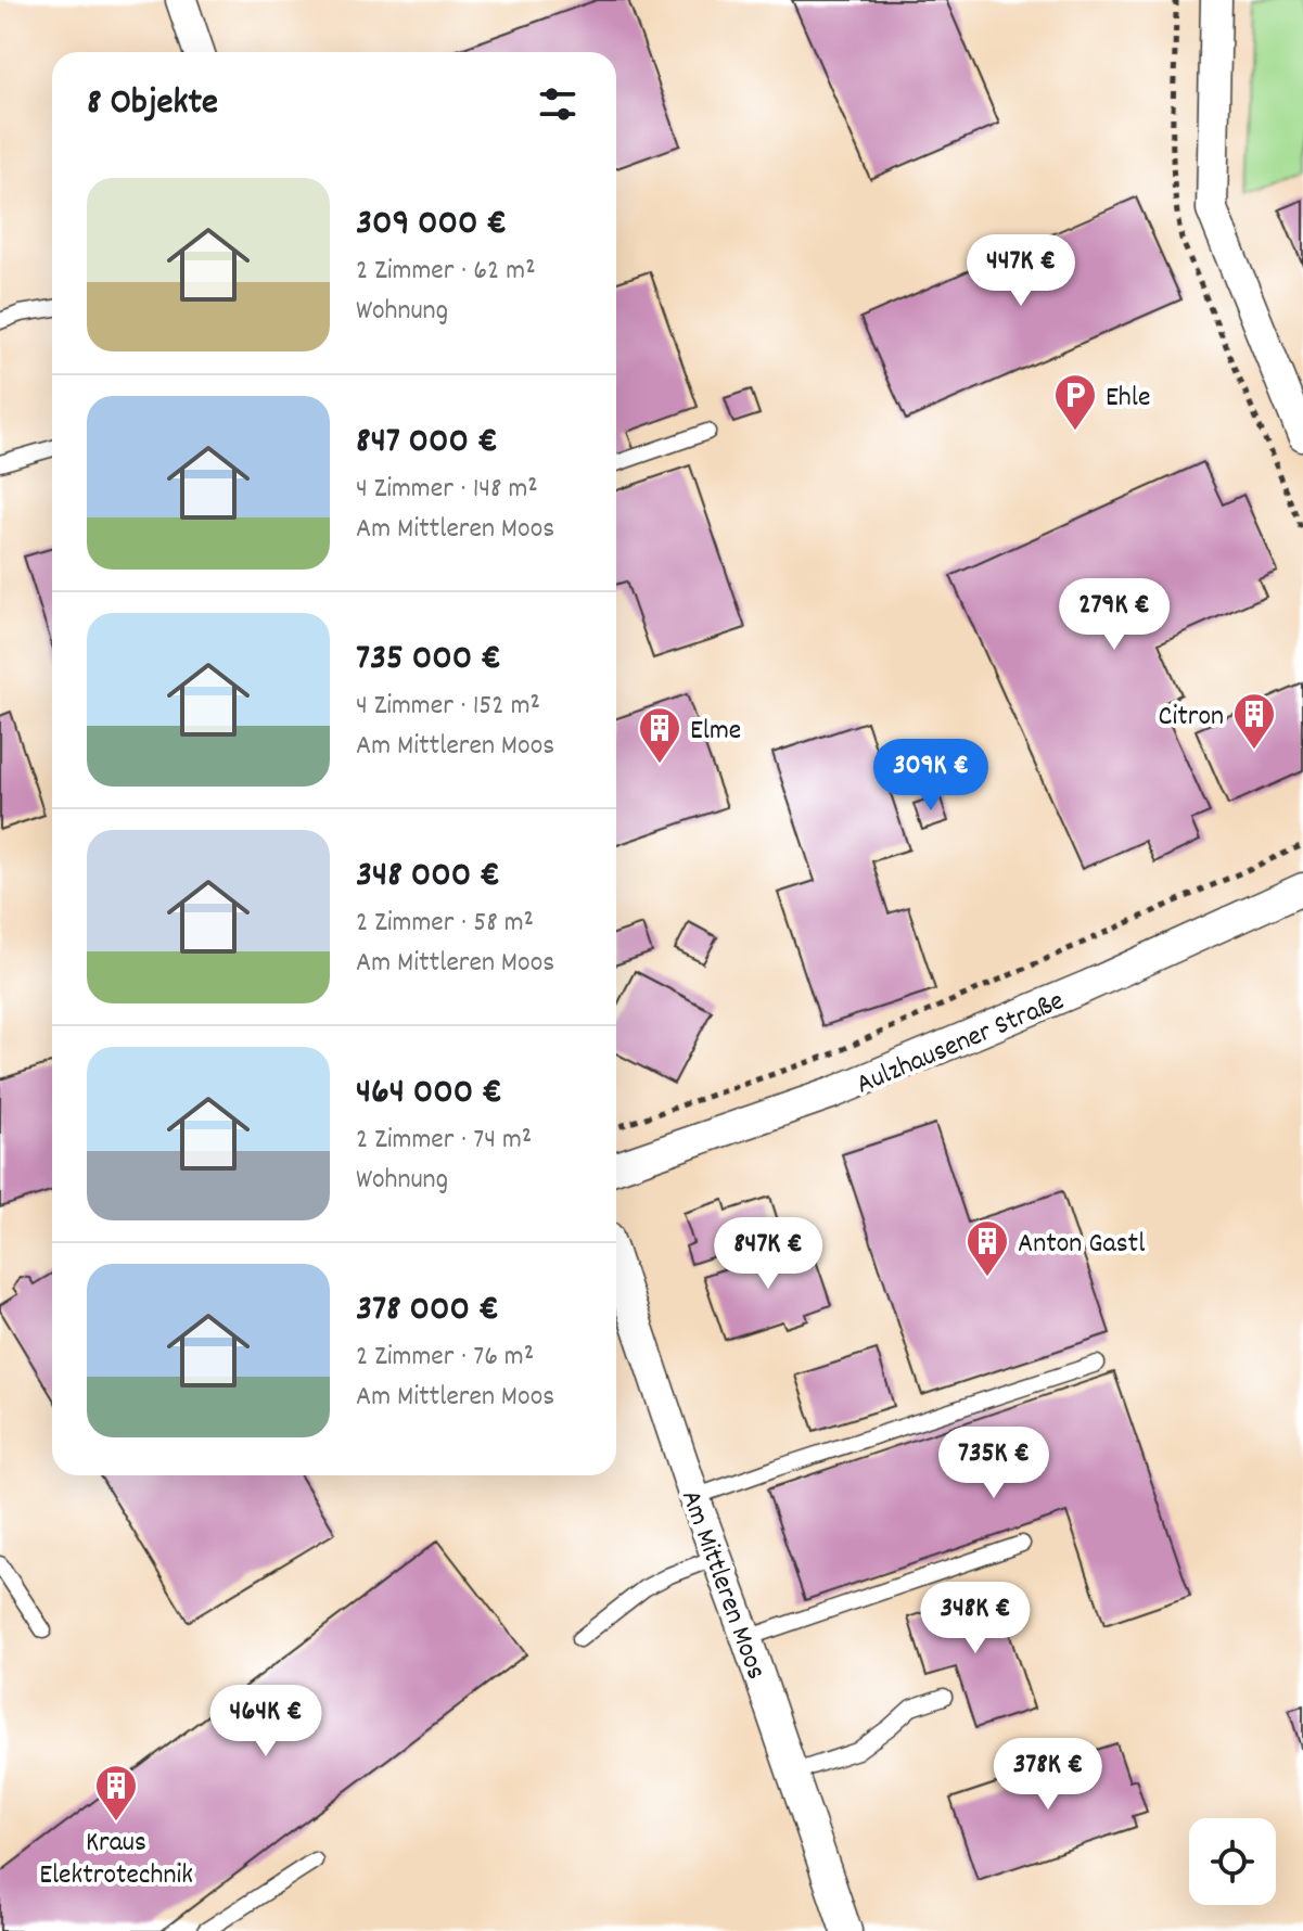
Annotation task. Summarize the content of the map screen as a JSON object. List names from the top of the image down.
{
  "streets": {
    "street": ["Aulzhausener Straße", "Am Mittleren Moos"]
  },
  "places": {
    "parking": ["Ehle"],
    "building": [
      "Citron",
      "Elme",
      "Anton Gastl",
      "Kraus Elektrotechnik"
    ]
  },
  "page": {
    "heading": "8 Objekte",
    "list": [
      {
        "name": "309 000 €",
        "note": "2 Zimmer · 62 m² · Wohnung"
      },
      {
        "name": "847 000 €",
        "note": "4 Zimmer · 148 m² · Am Mittleren Moos"
      },
      {
        "name": "735 000 €",
        "note": "4 Zimmer · 152 m² · Am Mittleren Moos"
      },
      {
        "name": "348 000 €",
        "note": "2 Zimmer · 58 m² · Am Mittleren Moos"
      },
      {
        "name": "464 000 €",
        "note": "2 Zimmer · 74 m² · Wohnung"
      },
      {
        "name": "378 000 €",
        "note": "2 Zimmer · 76 m² · Am Mittleren Moos"
      }
    ],
    "price": [
      "447K €",
      "279K €",
      "309K €",
      "847K €",
      "735K €",
      "348K €",
      "464K €",
      "378K €"
    ]
  }
}
